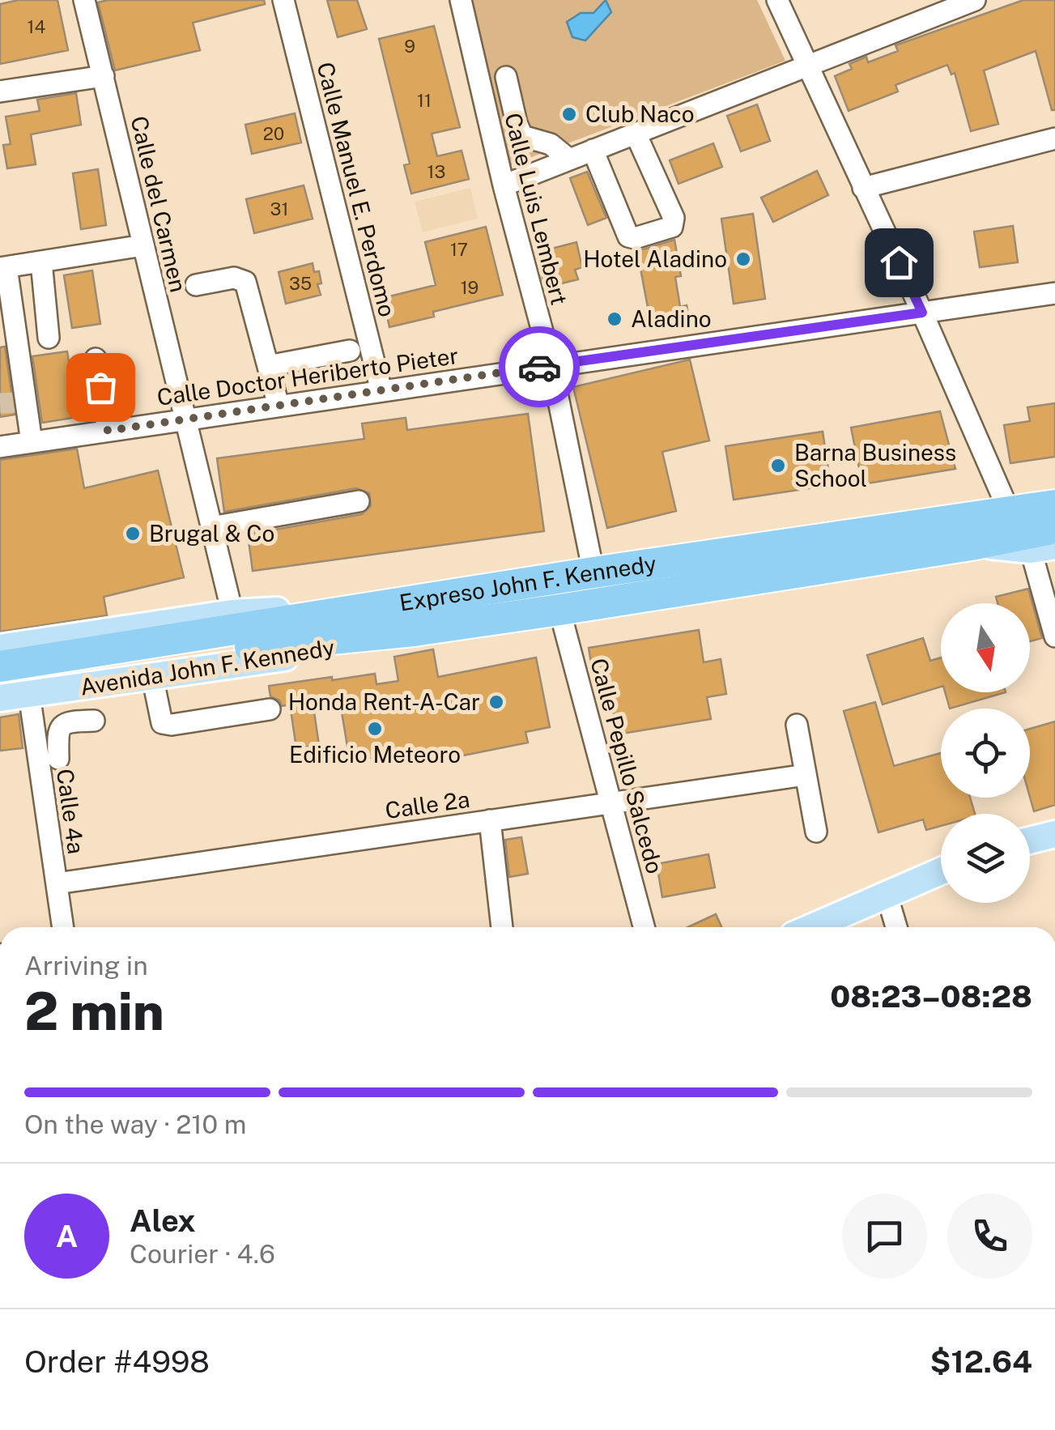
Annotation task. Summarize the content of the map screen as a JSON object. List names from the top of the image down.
{
  "streets": {
    "highway": ["Expreso John F. Kennedy"],
    "main road": ["Avenida John F. Kennedy"],
    "street": [
      "Calle Manuel E. Perdomo",
      "Calle del Carmen",
      "Calle Luis Lembert",
      "Calle Doctor Heriberto Pieter",
      "Calle Pepillo Salcedo",
      "Calle 2a",
      "Calle 4a"
    ]
  },
  "crossings": [
    ["Calle Manuel E. Perdomo", "Calle Doctor Heriberto Pieter"],
    ["Calle del Carmen", "Calle Doctor Heriberto Pieter"],
    ["Calle Luis Lembert", "Calle Doctor Heriberto Pieter"],
    ["Calle Luis Lembert", "Expreso John F. Kennedy"],
    ["Expreso John F. Kennedy", "Avenida John F. Kennedy"],
    ["Expreso John F. Kennedy", "Calle Pepillo Salcedo"],
    ["Avenida John F. Kennedy", "Calle 4a"],
    ["Calle Pepillo Salcedo", "Calle 2a"],
    ["Calle 2a", "Calle 4a"]
  ],
  "places": [
    "Club Naco",
    "Hotel Aladino",
    "Aladino",
    "Barna Business School",
    "Brugal & Co",
    "Honda Rent-A-Car",
    "Edificio Meteoro"
  ],
  "house_numbers": [
    "14",
    "9",
    "11",
    "20",
    "13",
    "31",
    "17",
    "35",
    "19"
  ],
  "north": "bottom",
  "page": {
    "heading": ["2 min", "Arriving in", "08:23–08:28"],
    "panel": [
      "Alex",
      "Courier · 4.6",
      "Order #4998",
      "$12.64"
    ],
    "bar": "On the way · 210 m",
    "round": "A"
  }
}
